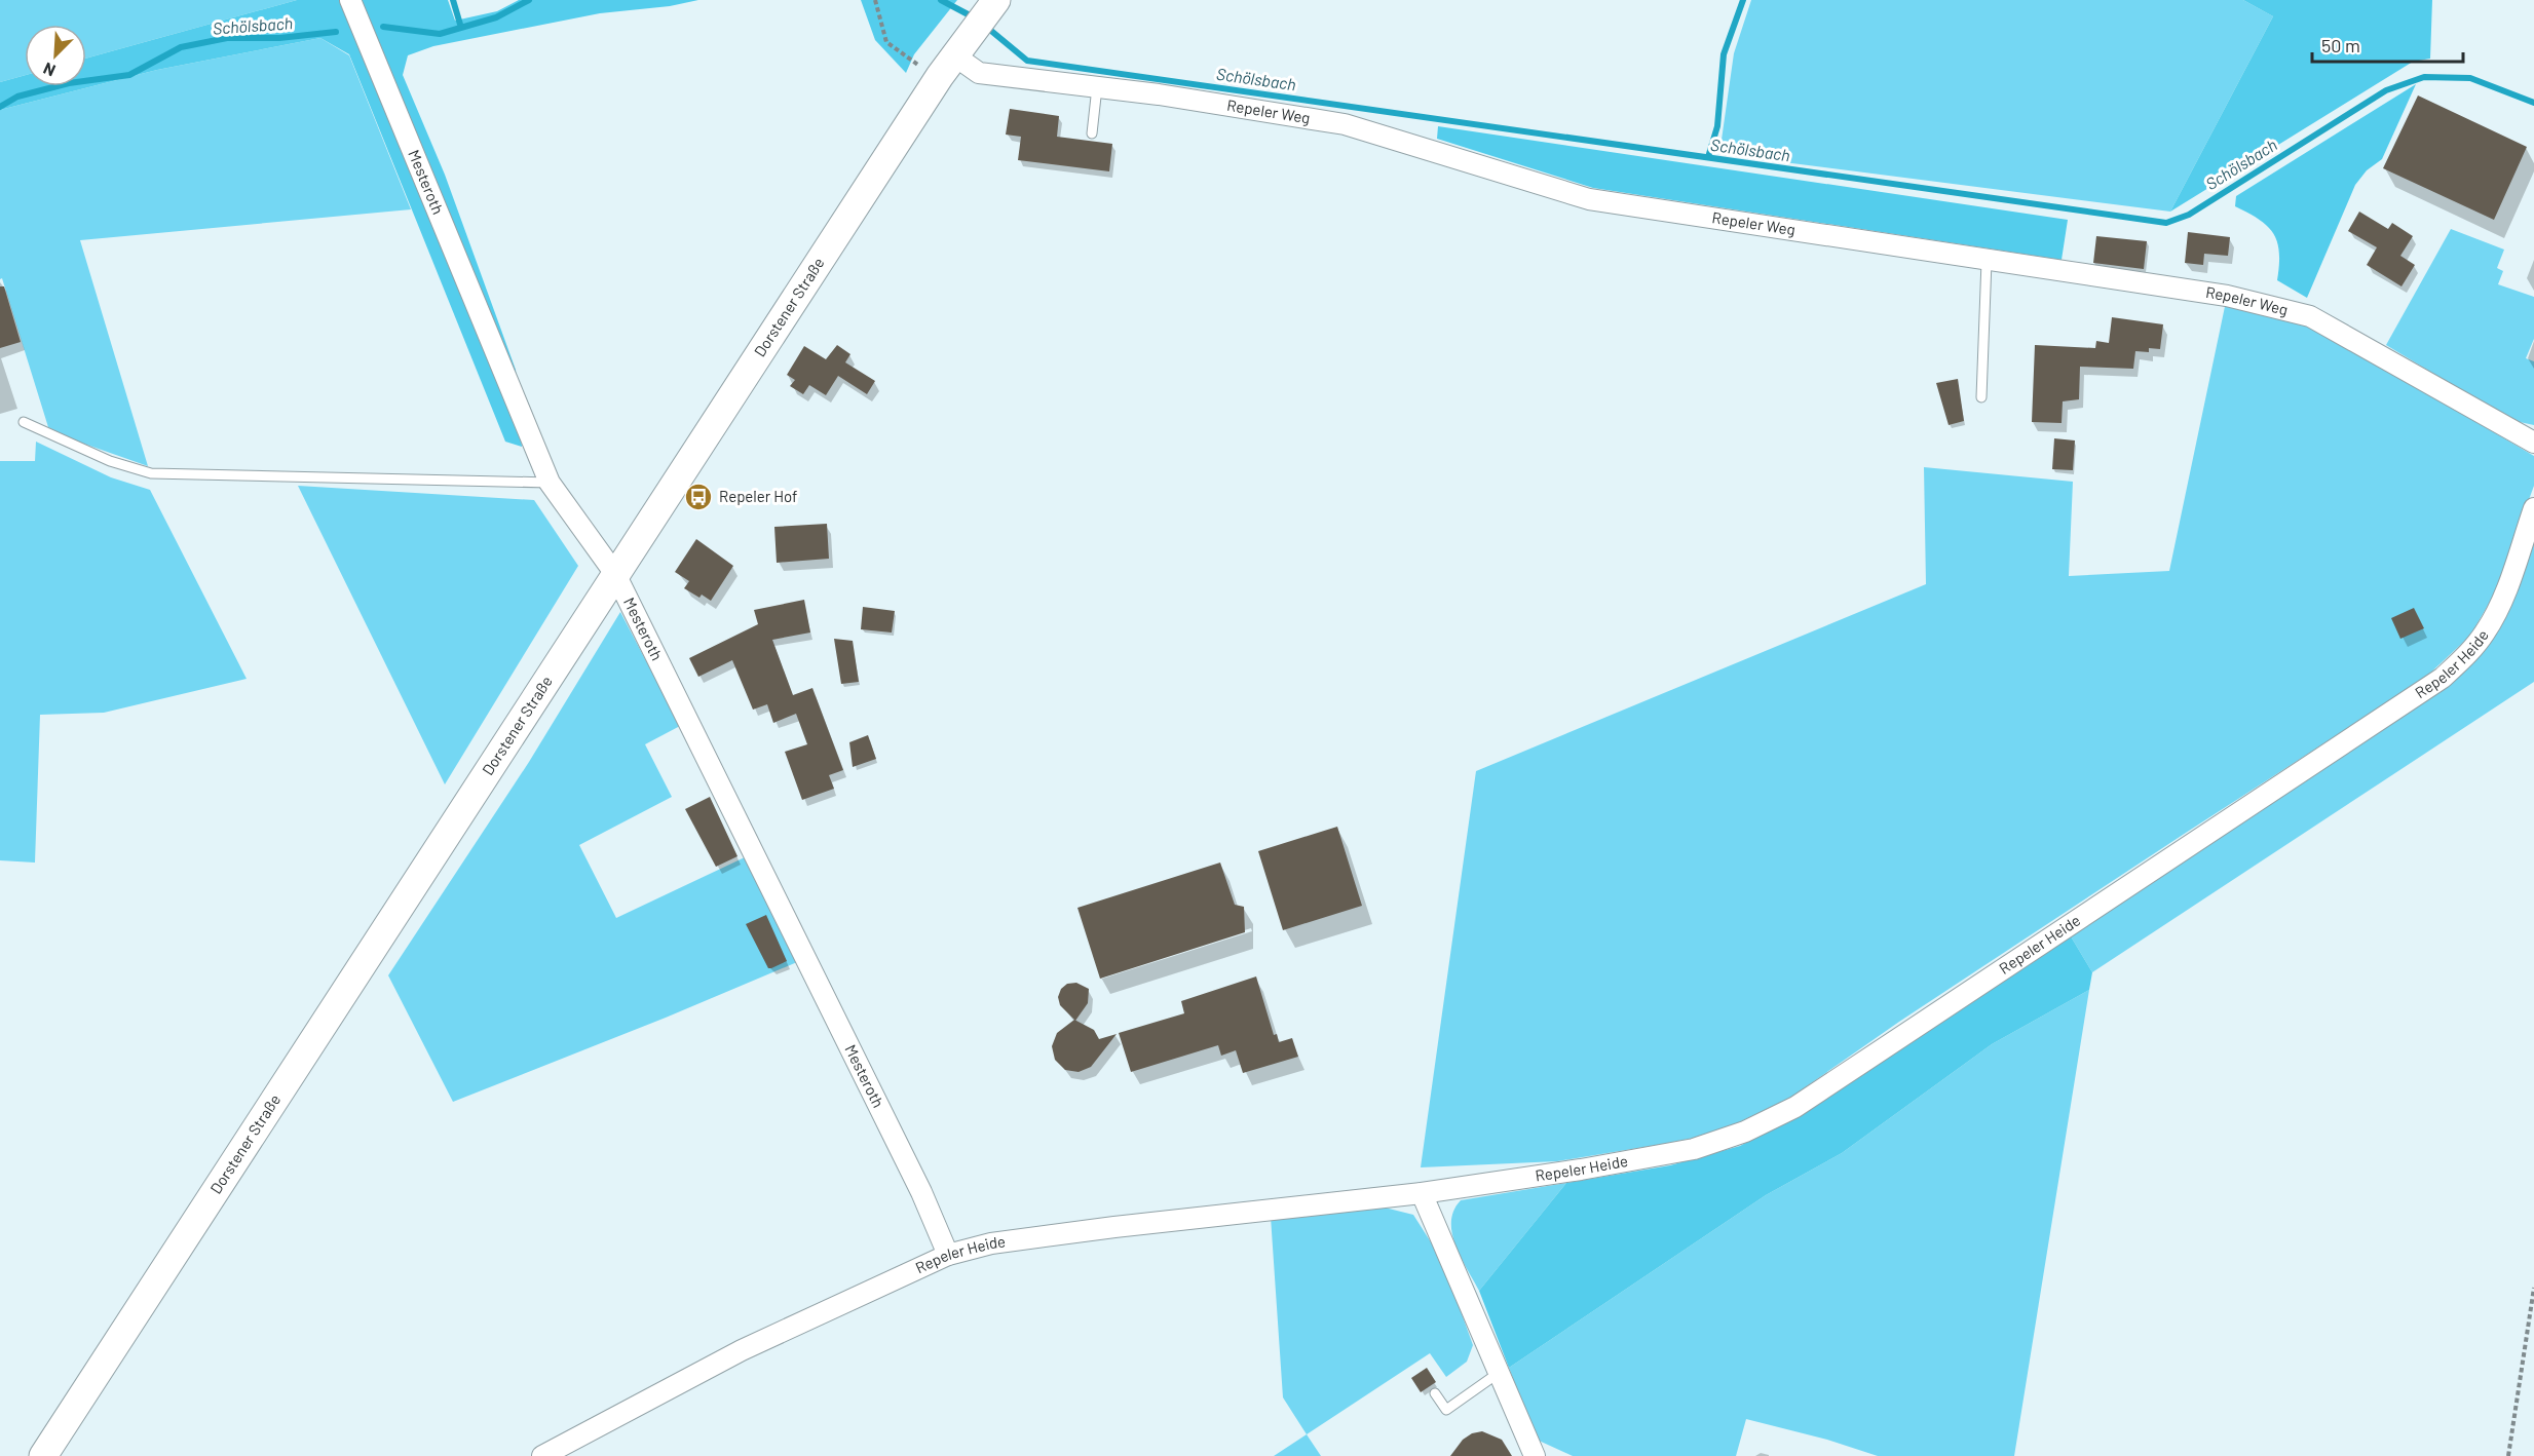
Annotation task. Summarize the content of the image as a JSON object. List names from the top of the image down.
{
  "streets": {
    "main road": ["Dorstener Straße"],
    "street": ["Repeler Weg", "Mesteroth", "Repeler Heide"]
  },
  "crossings": [
    ["Repeler Weg", "Dorstener Straße"],
    ["Mesteroth", "Dorstener Straße"],
    ["Mesteroth", "Repeler Heide"]
  ],
  "water": ["Schölsbach"],
  "places": {
    "bus stop": ["Repeler Hof"]
  },
  "scale_bar": "50 m",
  "north": "bottom left"
}
